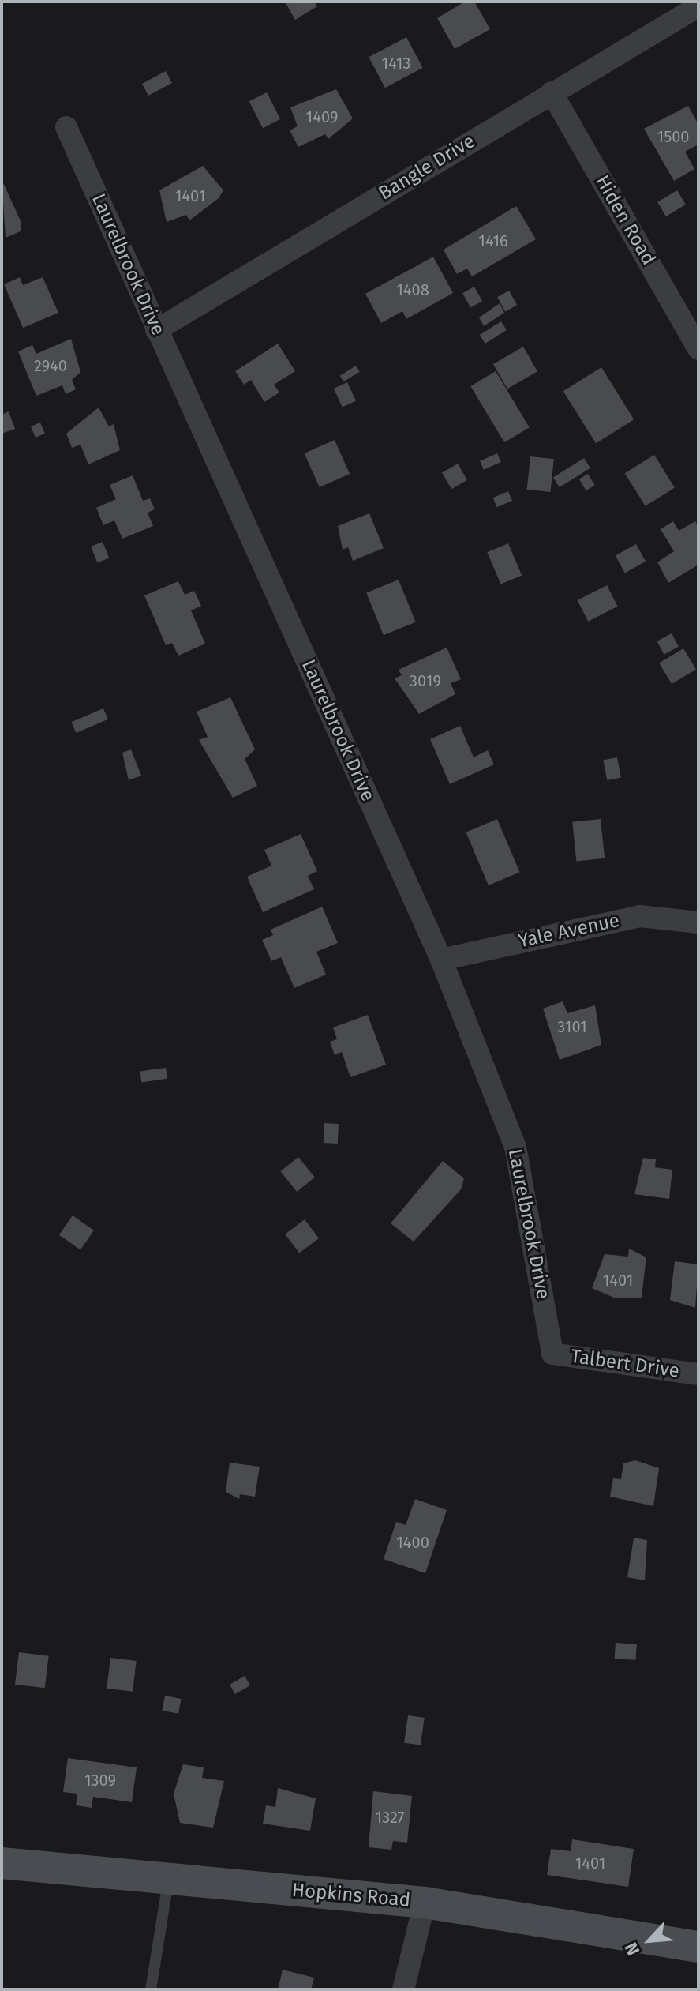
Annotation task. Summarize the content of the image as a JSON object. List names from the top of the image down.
{
  "streets": {
    "main road": ["Hopkins Road"],
    "street": [
      "Bangle Drive",
      "Hiden Road",
      "Laurelbrook Drive",
      "Yale Avenue",
      "Talbert Drive"
    ]
  },
  "crossings": [
    ["Bangle Drive", "Hiden Road"],
    ["Bangle Drive", "Laurelbrook Drive"],
    ["Laurelbrook Drive", "Yale Avenue"],
    ["Laurelbrook Drive", "Talbert Drive"]
  ],
  "house_numbers": [
    "1413",
    "1409",
    "1500",
    "1401",
    "1416",
    "1408",
    "2940",
    "3019",
    "3101",
    "1401",
    "1400",
    "1309",
    "1327",
    "1401"
  ],
  "north": "bottom left"
}
